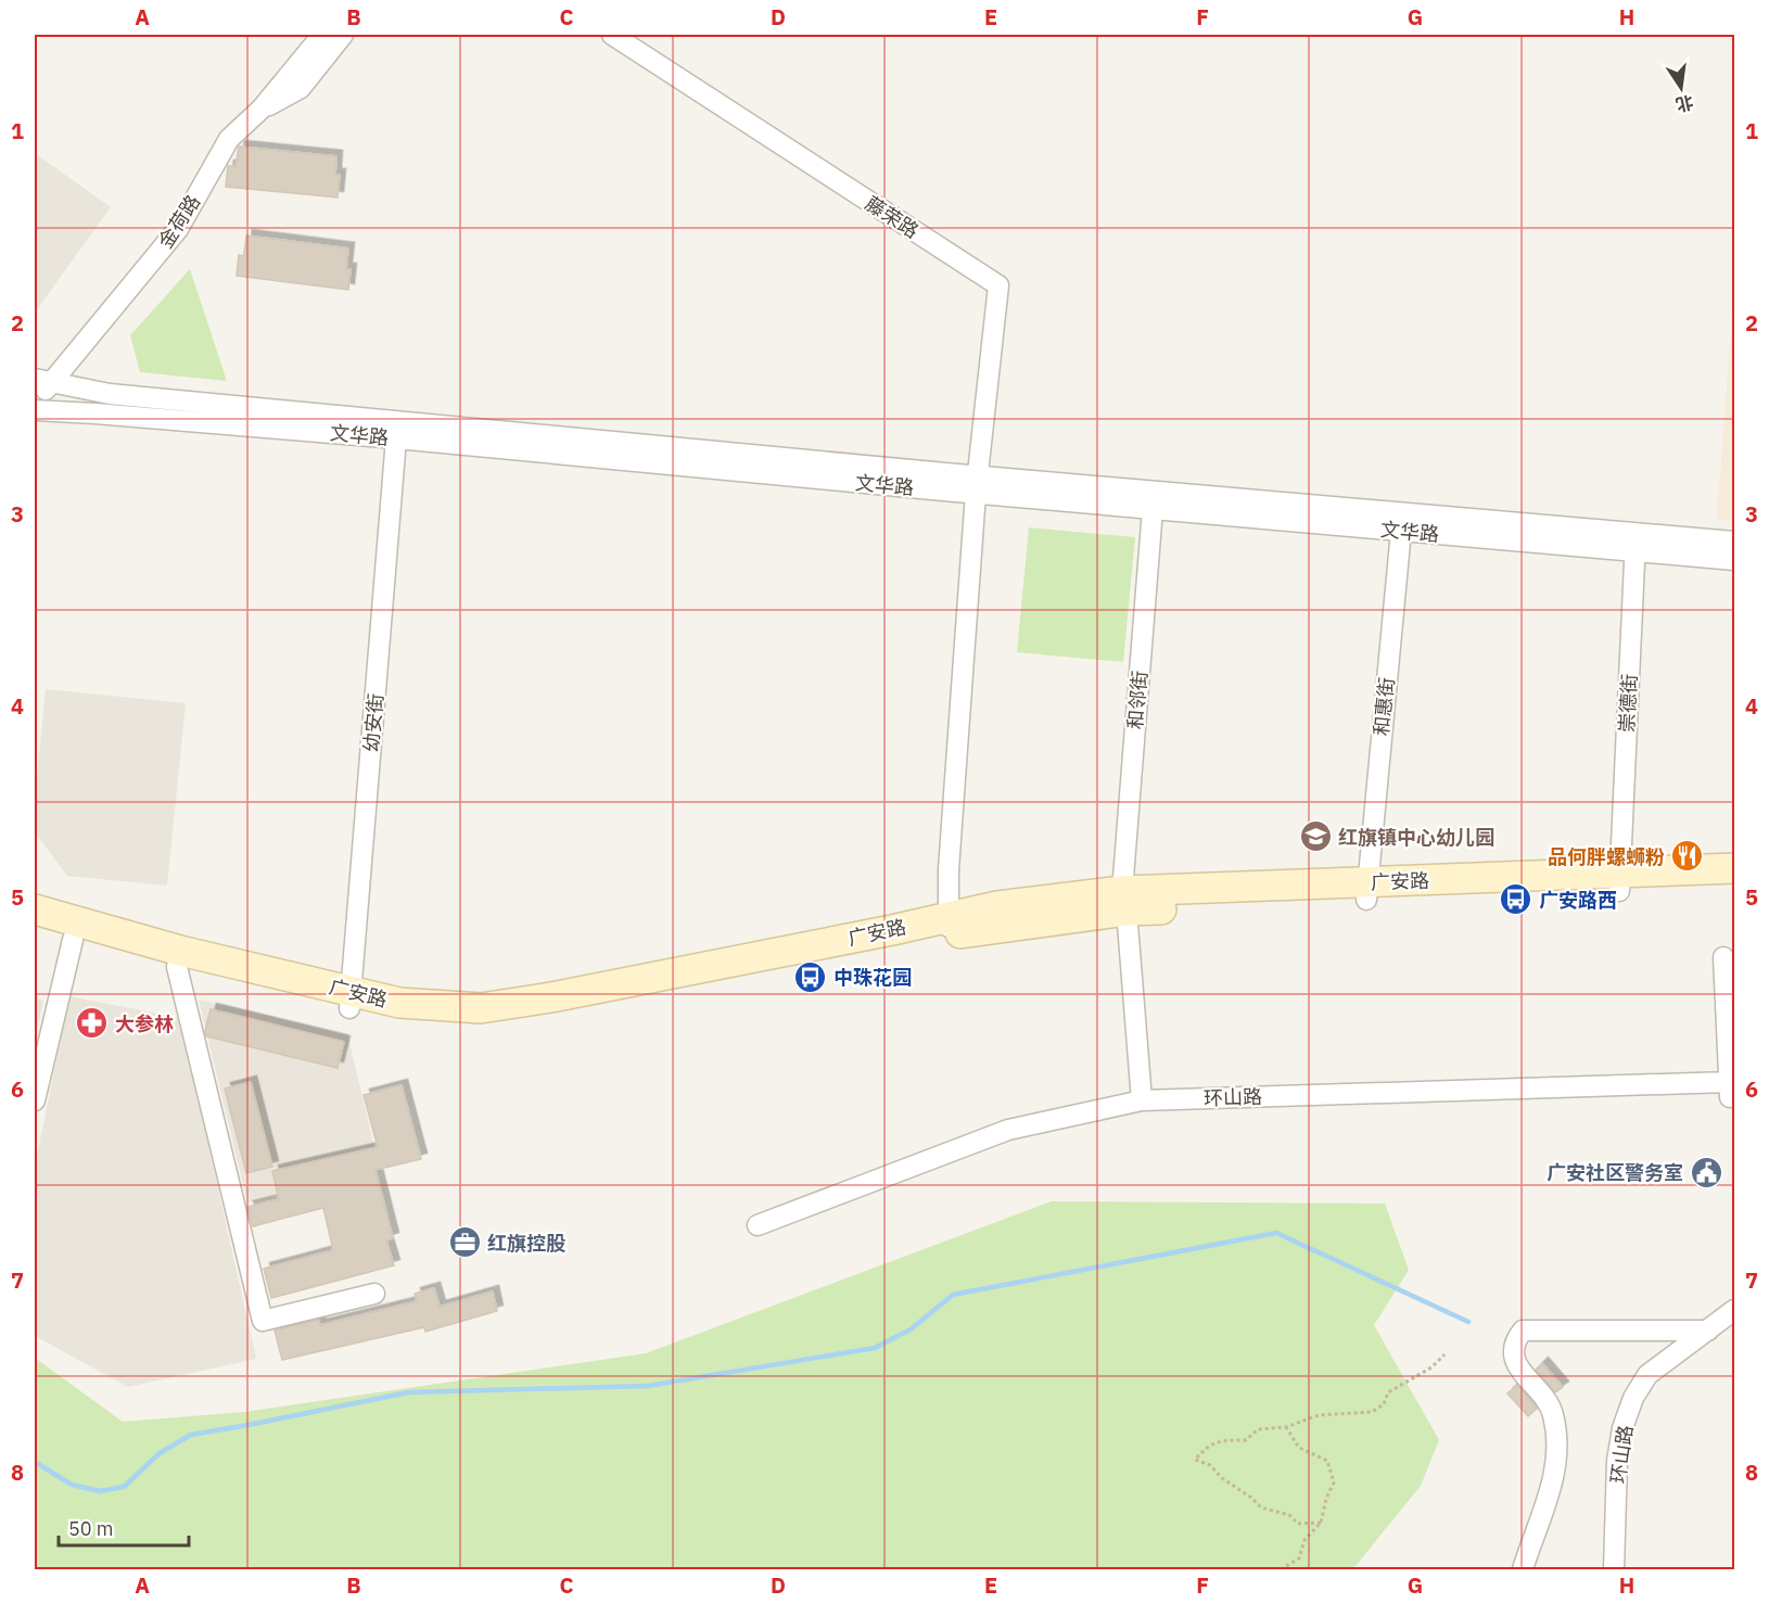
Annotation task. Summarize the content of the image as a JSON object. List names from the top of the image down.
{
  "streets": {
    "street": [
      "藤荣路",
      "金荷路",
      "文华路",
      "和邻街",
      "崇德街",
      "和惠街",
      "幼安街",
      "广安路",
      "环山路"
    ]
  },
  "crossings": [
    ["藤荣路", "文华路"],
    ["金荷路", "文华路"],
    ["文华路", "和邻街"],
    ["文华路", "崇德街"],
    ["文华路", "和惠街"],
    ["文华路", "幼安街"],
    ["和邻街", "广安路"],
    ["和邻街", "环山路"],
    ["崇德街", "广安路"],
    ["和惠街", "广安路"],
    ["幼安街", "广安路"]
  ],
  "places": {
    "school or university": ["红旗镇中心幼儿园"],
    "restaurant": ["品何胖螺蛳粉"],
    "bus stop": ["广安路西", "中珠花园"],
    "pharmacy": ["大参林"],
    "public building": ["广安社区警务室"],
    "office": ["红旗控股"]
  },
  "scale_bar": "50 m",
  "north": "bottom",
  "grid": {
    "columns": [
      "A",
      "B",
      "C",
      "D",
      "E",
      "F",
      "G",
      "H"
    ],
    "rows": [
      "1",
      "2",
      "3",
      "4",
      "5",
      "6",
      "7",
      "8"
    ]
  }
}
